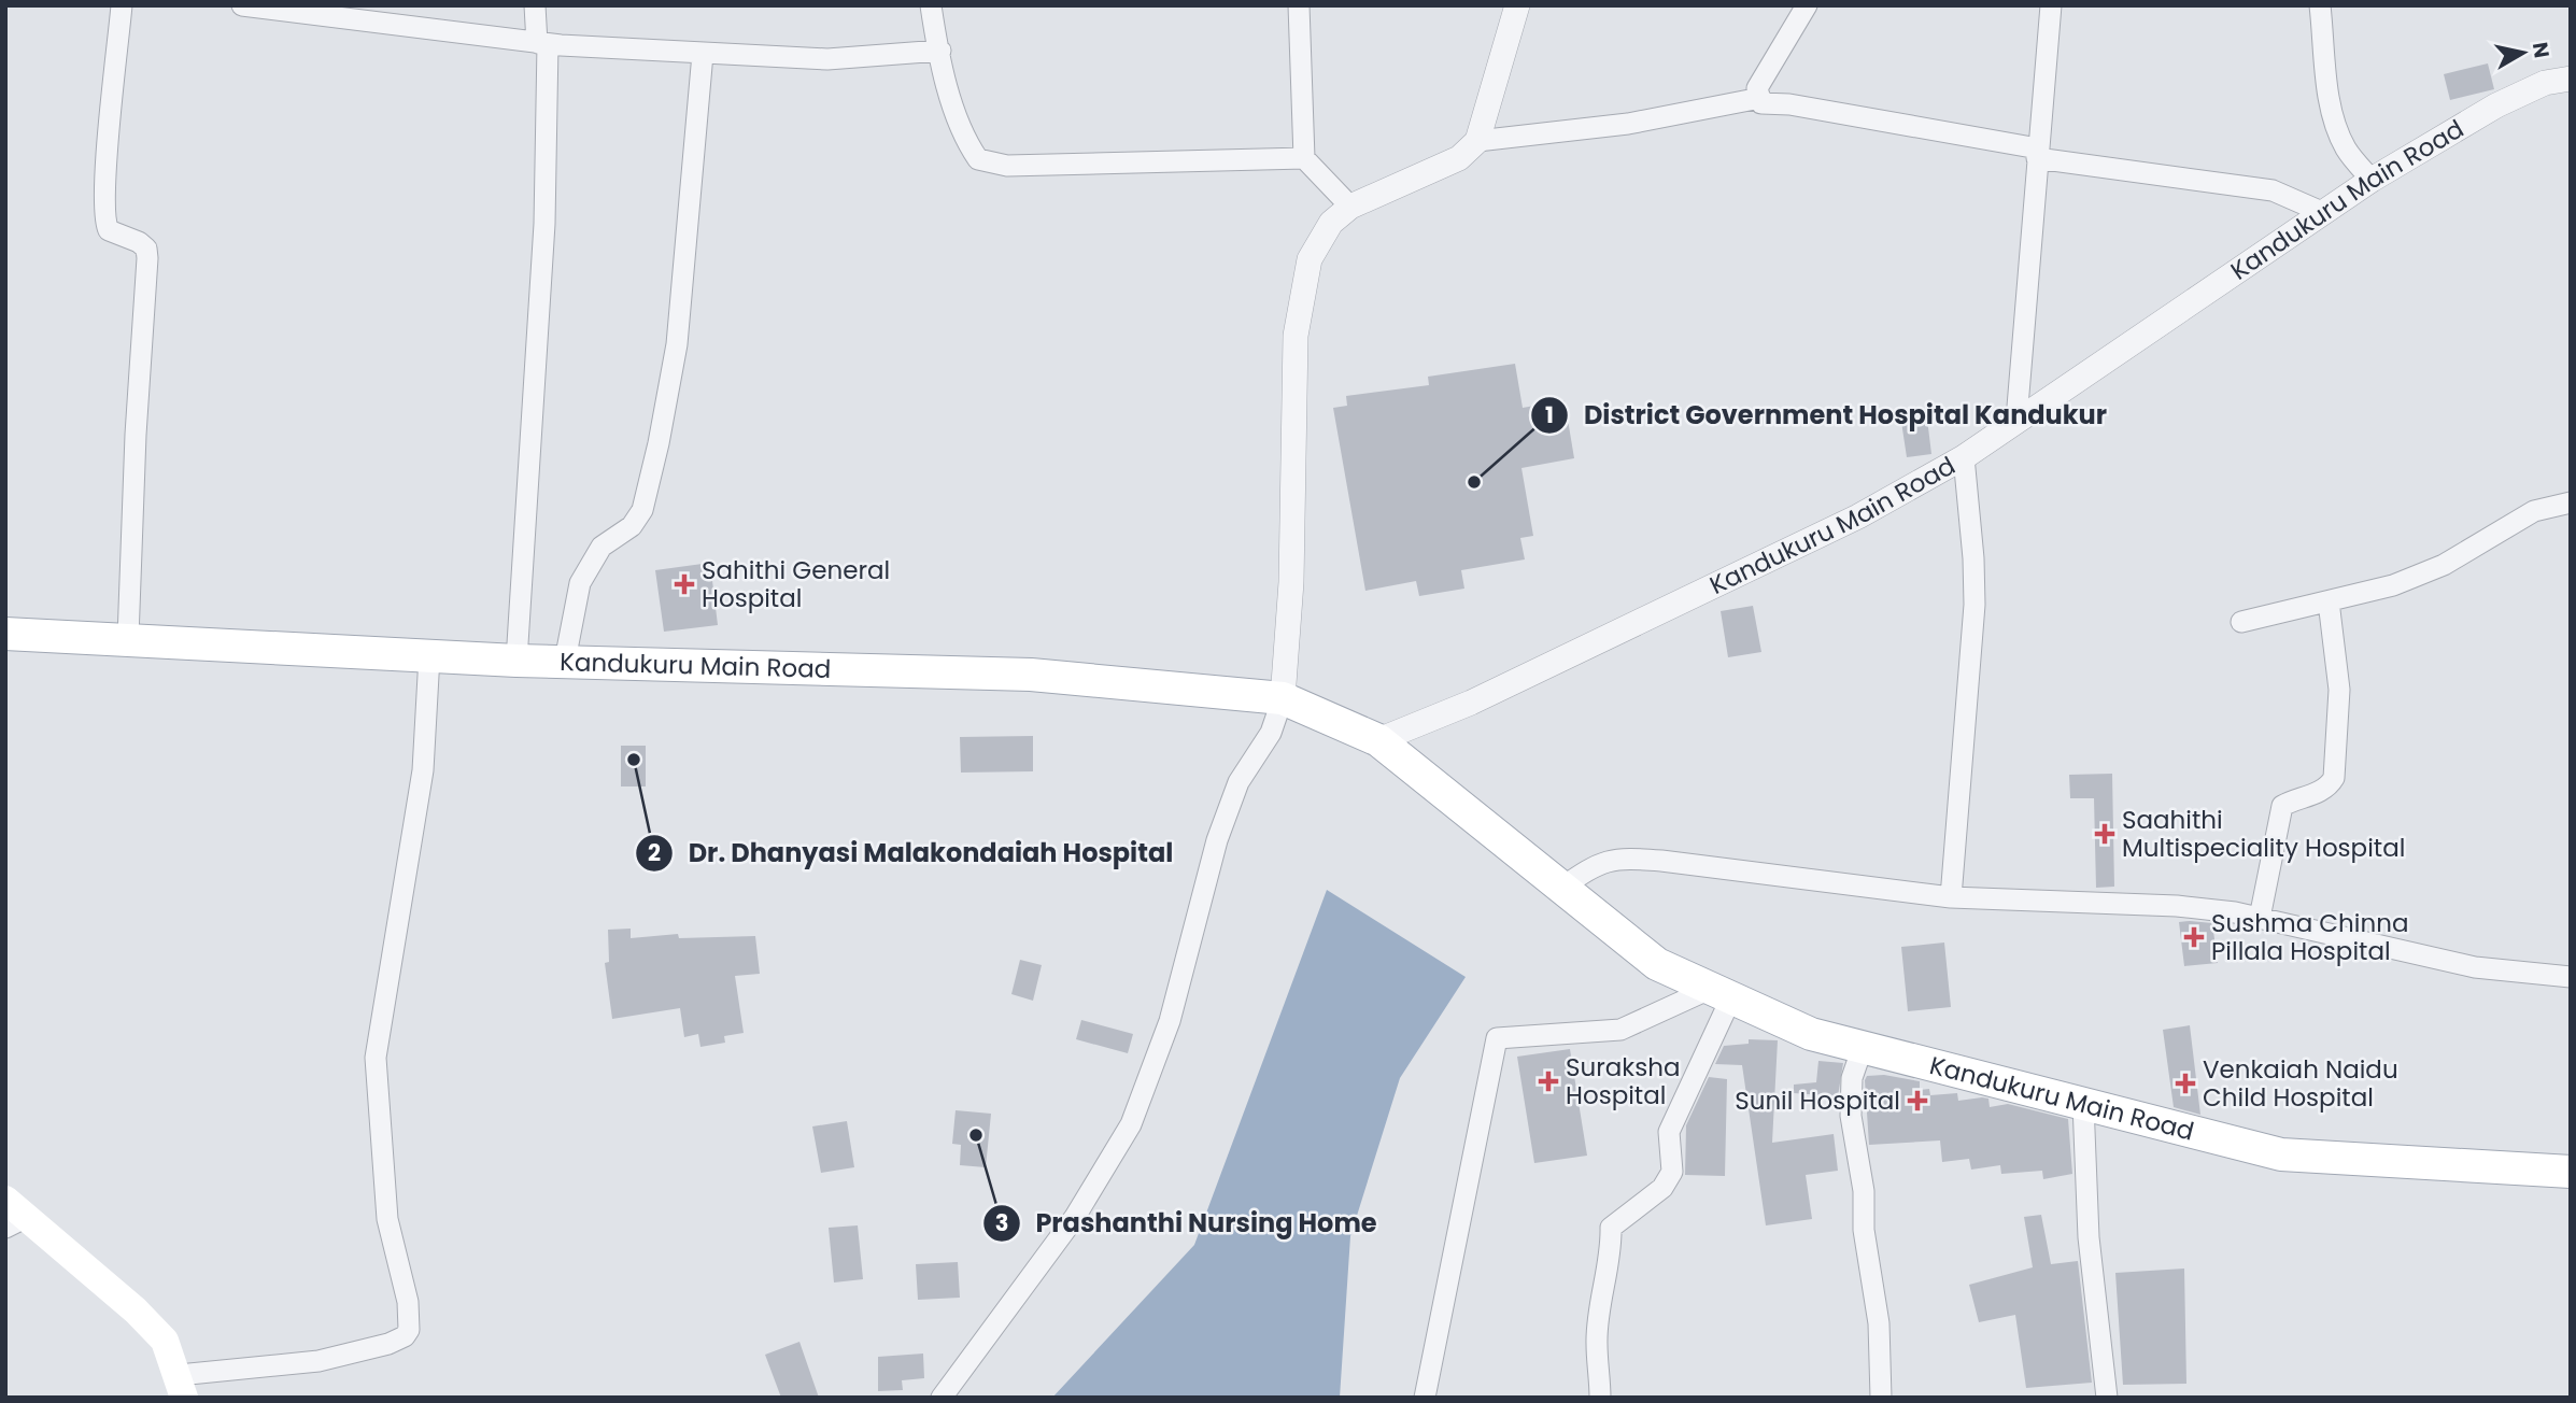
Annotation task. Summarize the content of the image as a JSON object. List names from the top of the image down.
{
  "streets": {
    "main road": ["Kandukuru Main Road"]
  },
  "places": {
    "other": ["District Government Hospital Kandukur", "Dr. Dhanyasi Malakondaiah Hospital", "Prashanthi Nursing Home"],
    "health": [
      "Sahithi General Hospital",
      "Saahithi Multispeciality Hospital",
      "Sushma Chinna Pillala Hospital",
      "Suraksha Hospital",
      "Venkaiah Naidu Child Hospital",
      "Sunil Hospital"
    ]
  },
  "north": "right"
}
